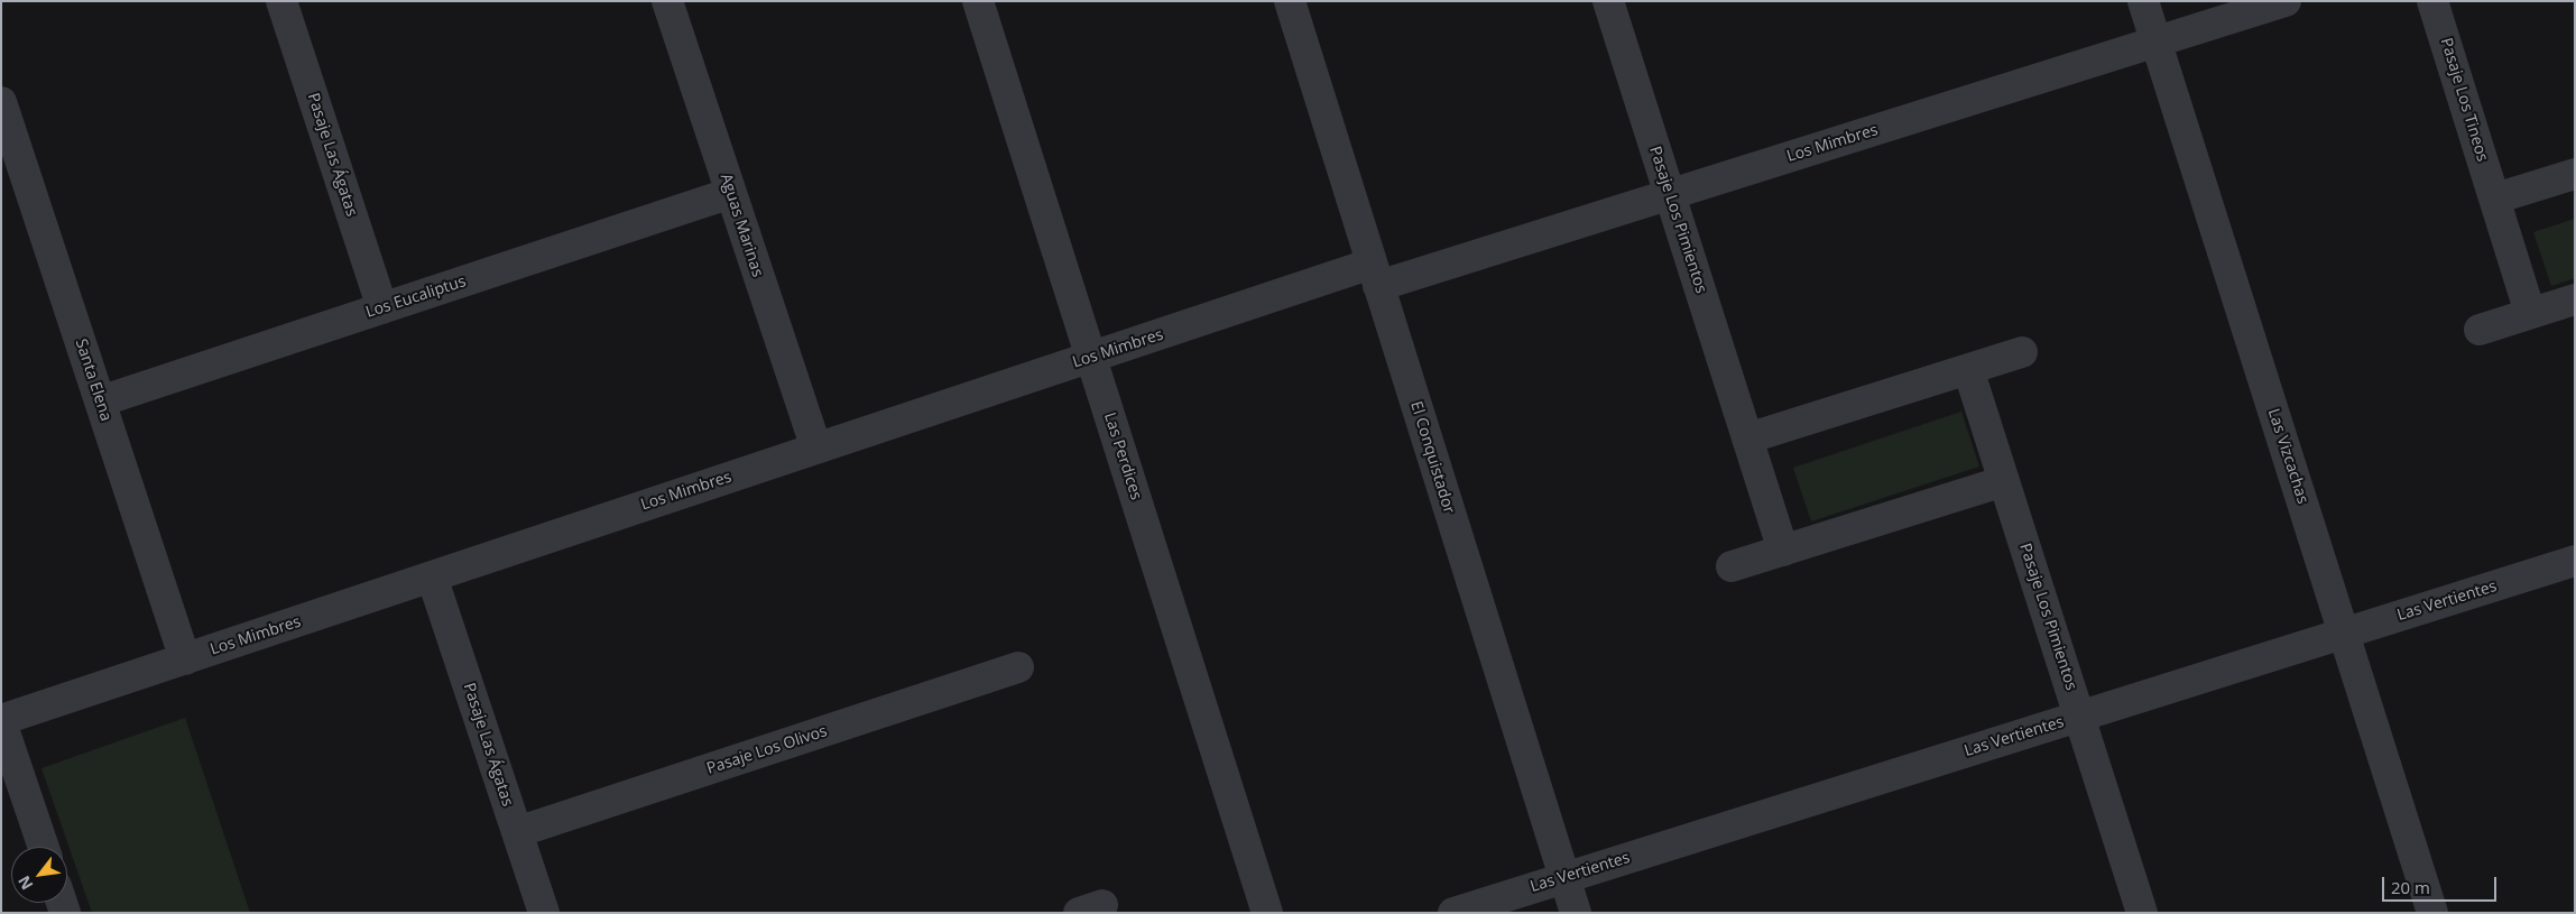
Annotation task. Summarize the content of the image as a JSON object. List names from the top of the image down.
{
  "streets": {
    "street": [
      "Pasaje Los Tineos",
      "Los Mimbres",
      "Pasaje Las Ágatas",
      "Pasaje Los Pimientos",
      "Aguas Marinas",
      "Los Eucaliptus",
      "Santa Elena",
      "Las Perdices",
      "Las Vizcachas",
      "El Conquistador",
      "Las Vertientes",
      "Pasaje Los Olivos"
    ]
  },
  "crossings": [
    ["Los Mimbres", "Pasaje Las Ágatas"],
    ["Los Mimbres", "Pasaje Los Pimientos"],
    ["Los Mimbres", "Aguas Marinas"],
    ["Los Mimbres", "Santa Elena"],
    ["Los Mimbres", "Las Perdices"],
    ["Los Mimbres", "Las Vizcachas"],
    ["Los Mimbres", "El Conquistador"],
    ["Pasaje Las Ágatas", "Los Eucaliptus"],
    ["Pasaje Las Ágatas", "Pasaje Los Olivos"],
    ["Pasaje Los Pimientos", "Las Vertientes"],
    ["Aguas Marinas", "Los Eucaliptus"],
    ["Los Eucaliptus", "Santa Elena"],
    ["Las Vizcachas", "Las Vertientes"],
    ["El Conquistador", "Las Vertientes"]
  ],
  "scale_bar": "20 m",
  "north": "bottom left"
}
